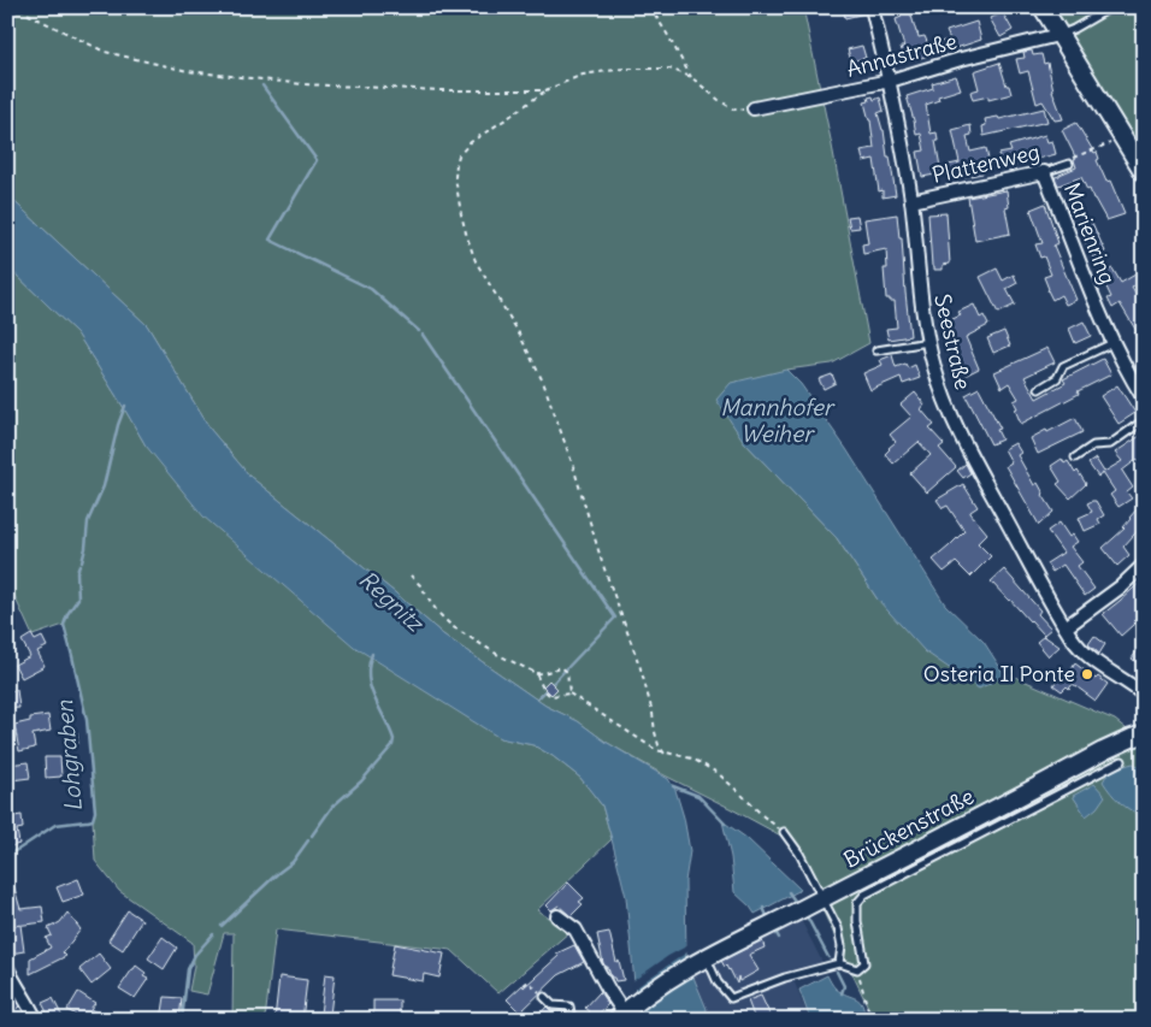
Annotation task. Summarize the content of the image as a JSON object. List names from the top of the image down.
{
  "streets": {
    "main road": ["Brückenstraße"],
    "street": [
      "Annastraße",
      "Plattenweg",
      "Marienring",
      "Seestraße"
    ]
  },
  "crossings": [
    ["Annastraße", "Seestraße"],
    ["Plattenweg", "Marienring"],
    ["Plattenweg", "Seestraße"]
  ],
  "water": ["Mannhofer Weiher", "Regnitz", "Lohgraben"],
  "places": ["Osteria Il Ponte"]
}
